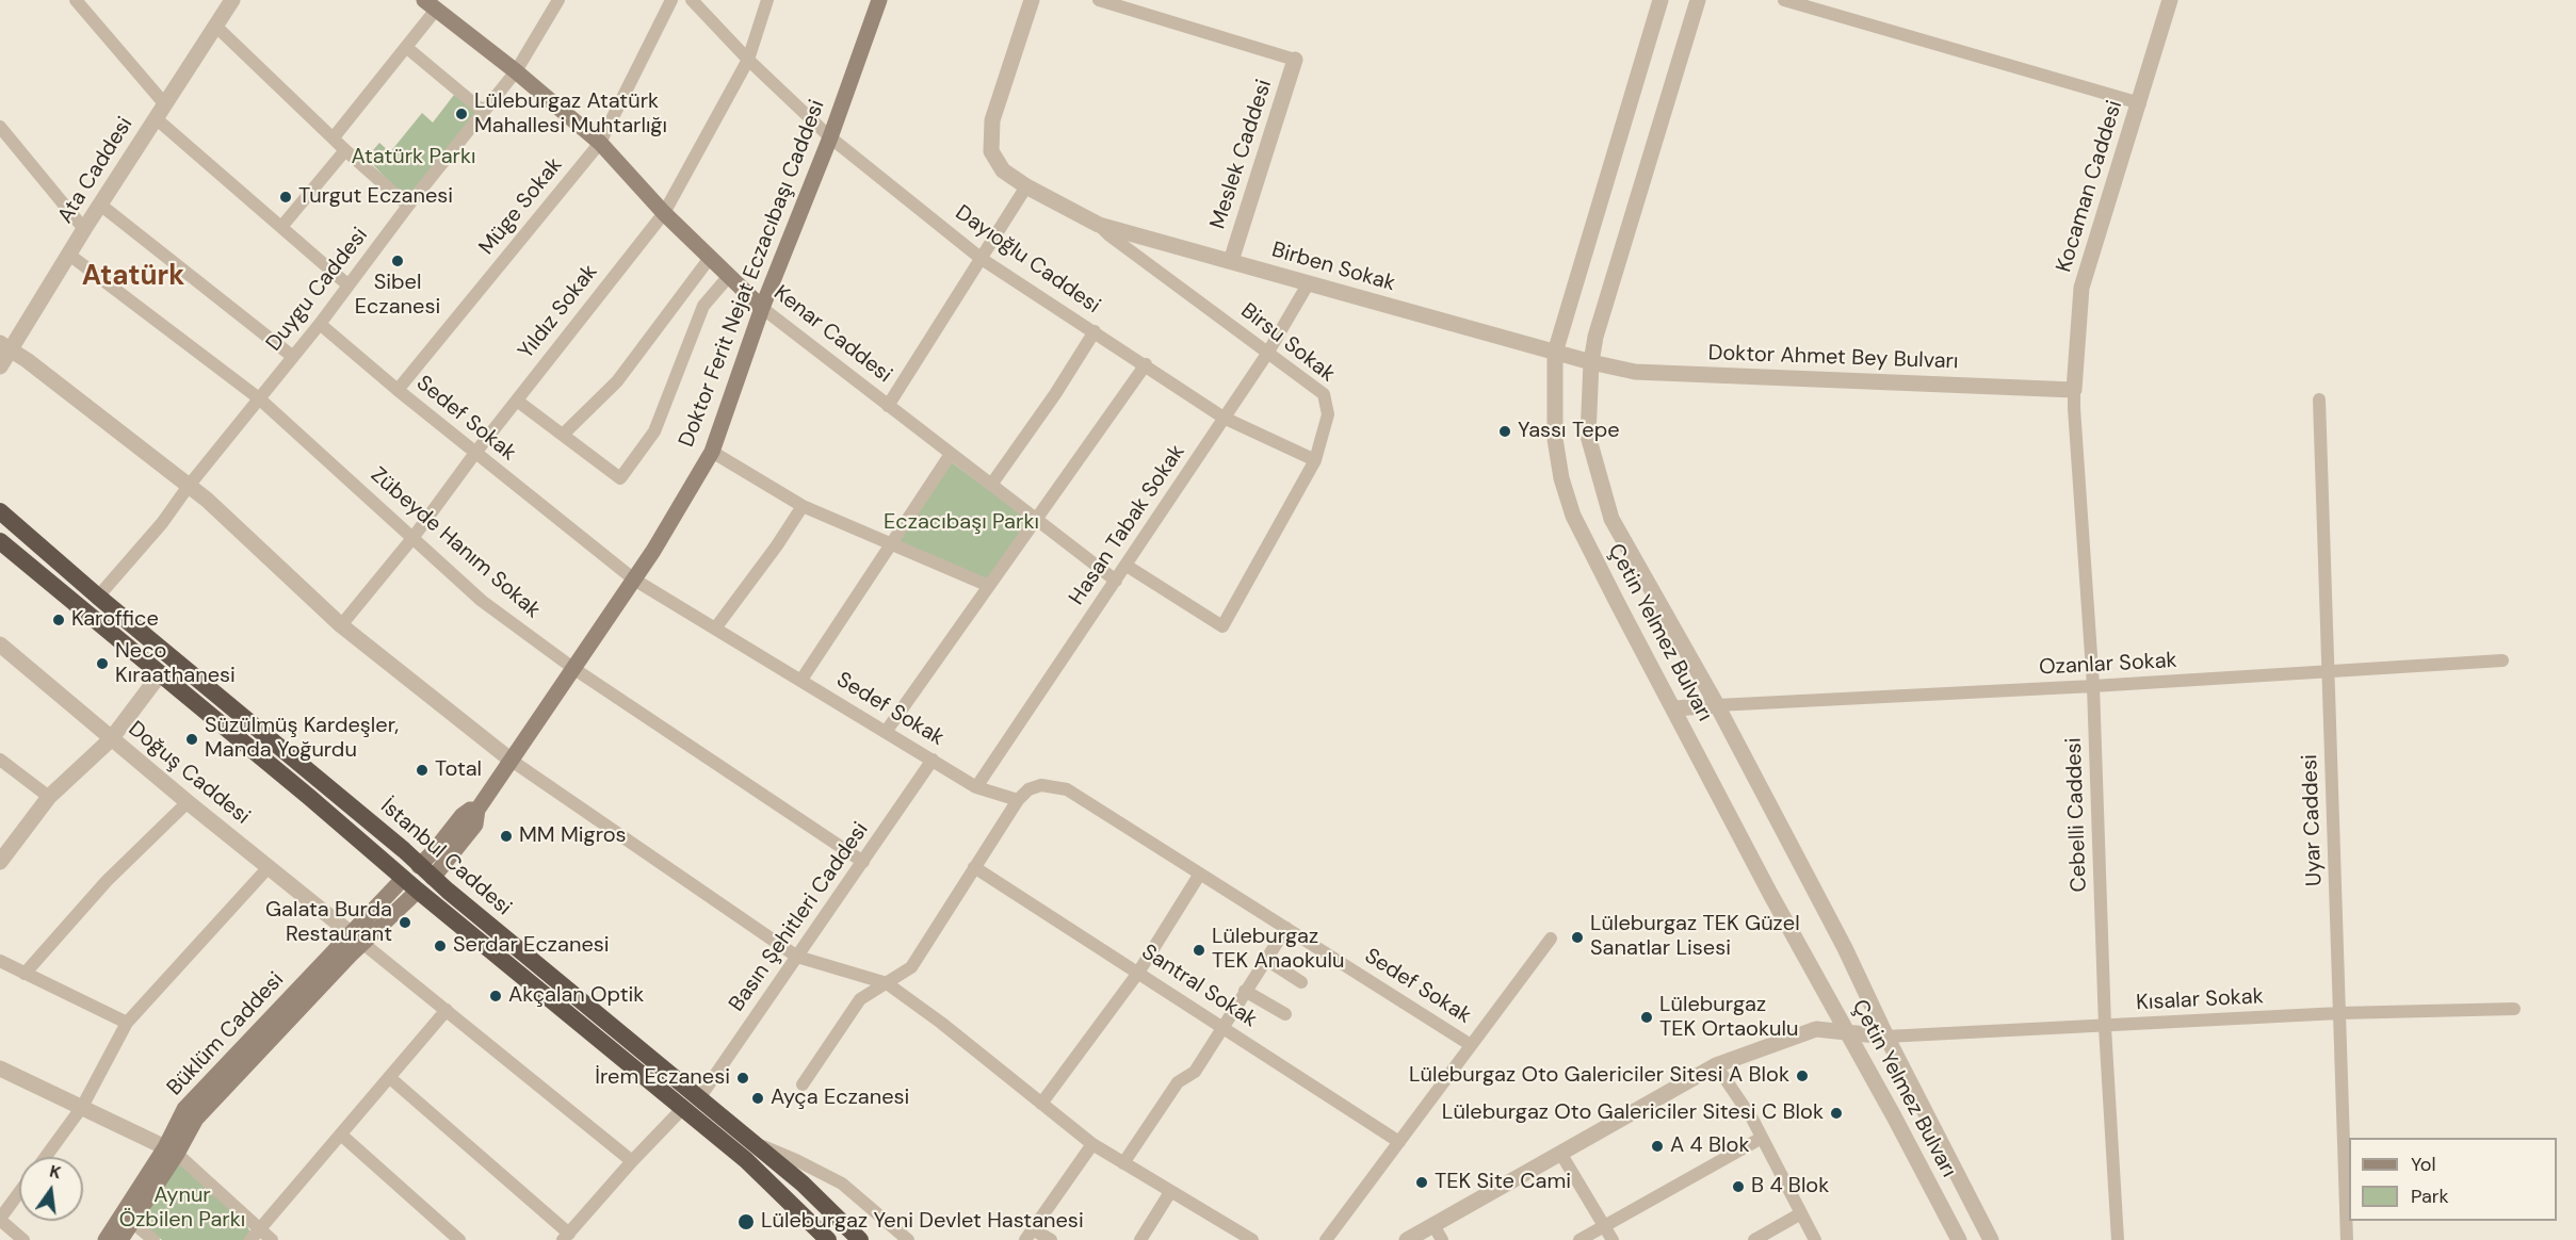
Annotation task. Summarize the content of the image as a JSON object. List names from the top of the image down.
{
  "streets": {
    "highway": ["İstanbul Caddesi"],
    "main road": ["Doktor Ferit Nejat Eczacıbaşı Caddesi", "Kenar Caddesi", "Büklüm Caddesi"],
    "street": [
      "Meslek Caddesi",
      "Ata Caddesi",
      "Kocaman Caddesi",
      "Müge Sokak",
      "Dayıoğlu Caddesi",
      "Birben Sokak",
      "Duygu Caddesi",
      "Yıldız Sokak",
      "Birsu Sokak",
      "Doktor Ahmet Bey Bulvarı",
      "Sedef Sokak",
      "Hasan Tabak Sokak",
      "Zübeyde Hanım Sokak",
      "Çetin Yelmez Bulvarı",
      "Ozanlar Sokak",
      "Doğuş Caddesi",
      "Cebelli Caddesi",
      "Uyar Caddesi",
      "Basın Şehitleri Caddesi",
      "Santral Sokak",
      "Kısalar Sokak"
    ]
  },
  "crossings": [
    ["Meslek Caddesi", "Birben Sokak"],
    ["Ata Caddesi", "Zübeyde Hanım Sokak"],
    ["Kocaman Caddesi", "Doktor Ahmet Bey Bulvarı"],
    ["Kocaman Caddesi", "Cebelli Caddesi"],
    ["Müge Sokak", "Kenar Caddesi"],
    ["Müge Sokak", "Sedef Sokak"],
    ["Dayıoğlu Caddesi", "Doktor Ferit Nejat Eczacıbaşı Caddesi"],
    ["Dayıoğlu Caddesi", "Yıldız Sokak"],
    ["Dayıoğlu Caddesi", "Birsu Sokak"],
    ["Dayıoğlu Caddesi", "Hasan Tabak Sokak"],
    ["Birben Sokak", "Birsu Sokak"],
    ["Birben Sokak", "Doktor Ahmet Bey Bulvarı"],
    ["Birben Sokak", "Hasan Tabak Sokak"],
    ["Birben Sokak", "Çetin Yelmez Bulvarı"],
    ["Doktor Ferit Nejat Eczacıbaşı Caddesi", "Kenar Caddesi"],
    ["Doktor Ferit Nejat Eczacıbaşı Caddesi", "Sedef Sokak"],
    ["Doktor Ferit Nejat Eczacıbaşı Caddesi", "Zübeyde Hanım Sokak"],
    ["Doktor Ferit Nejat Eczacıbaşı Caddesi", "İstanbul Caddesi"],
    ["Duygu Caddesi", "Kenar Caddesi"],
    ["Duygu Caddesi", "Sedef Sokak"],
    ["Duygu Caddesi", "Zübeyde Hanım Sokak"],
    ["Duygu Caddesi", "İstanbul Caddesi"],
    ["Yıldız Sokak", "Kenar Caddesi"],
    ["Yıldız Sokak", "Sedef Sokak"],
    ["Yıldız Sokak", "Zübeyde Hanım Sokak"],
    ["Kenar Caddesi", "Hasan Tabak Sokak"],
    ["Birsu Sokak", "Hasan Tabak Sokak"],
    ["Doktor Ahmet Bey Bulvarı", "Çetin Yelmez Bulvarı"],
    ["Doktor Ahmet Bey Bulvarı", "Cebelli Caddesi"],
    ["Sedef Sokak", "Hasan Tabak Sokak"],
    ["Sedef Sokak", "Basın Şehitleri Caddesi"],
    ["Zübeyde Hanım Sokak", "Basın Şehitleri Caddesi"],
    ["Çetin Yelmez Bulvarı", "Ozanlar Sokak"],
    ["Çetin Yelmez Bulvarı", "Kısalar Sokak"],
    ["Ozanlar Sokak", "Cebelli Caddesi"],
    ["Ozanlar Sokak", "Uyar Caddesi"],
    ["Doğuş Caddesi", "Büklüm Caddesi"],
    ["Cebelli Caddesi", "Kısalar Sokak"],
    ["Uyar Caddesi", "Kısalar Sokak"],
    ["İstanbul Caddesi", "Basın Şehitleri Caddesi"],
    ["İstanbul Caddesi", "Büklüm Caddesi"]
  ],
  "districts": ["Atatürk"],
  "parks": ["Atatürk Parkı", "Eczacıbaşı Parkı", "Aynur Özbilen Parkı"],
  "places": [
    "Lüleburgaz Atatürk Mahallesi Muhtarlığı",
    "Turgut Eczanesi",
    "Sibel Eczanesi",
    "Yassı Tepe",
    "Karoffice",
    "Neco Kıraathanesi",
    "Süzülmüş Kardeşler, Manda Yoğurdu",
    "Total",
    "MM Migros",
    "Galata Burda Restaurant",
    "Lüleburgaz TEK Güzel Sanatlar Lisesi",
    "Serdar Eczanesi",
    "Lüleburgaz TEK Anaokulu",
    "Akçalan Optik",
    "Lüleburgaz TEK Ortaokulu",
    "Lüleburgaz Oto Galericiler Sitesi A Blok",
    "İrem Eczanesi",
    "Ayça Eczanesi",
    "Lüleburgaz Oto Galericiler Sitesi C Blok",
    "A 4 Blok",
    "TEK Site Cami",
    "B 4 Blok",
    "Lüleburgaz Yeni Devlet Hastanesi"
  ],
  "legend": ["Yol", "Park"],
  "north": "top"
}
